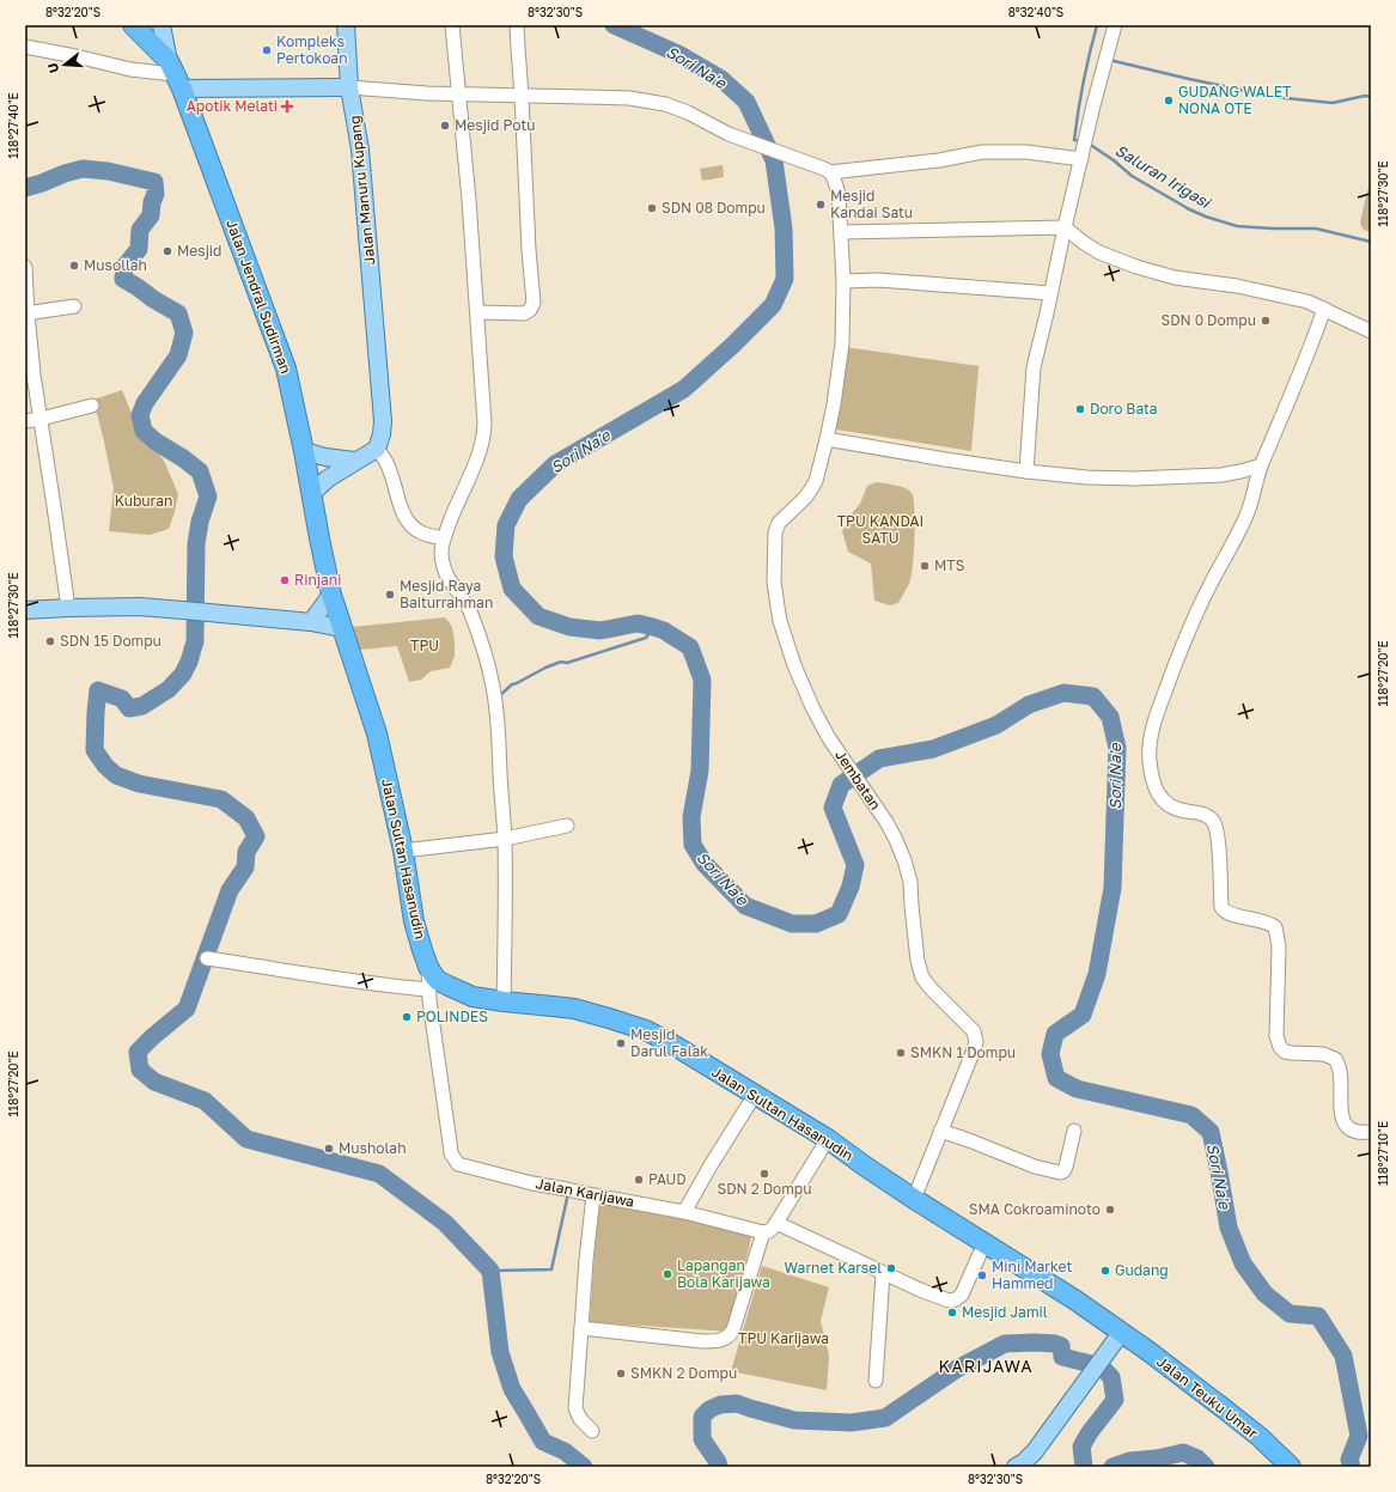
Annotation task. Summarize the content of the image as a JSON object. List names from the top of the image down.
{
  "streets": {
    "highway": ["Jalan Jendral Sudirman", "Jalan Sultan Hasanudin", "Jalan Teuku Umar"],
    "main road": ["Jalan Manuru Kupang"],
    "street": ["Jembatan", "Jalan Karijawa"]
  },
  "crossings": [
    ["Jalan Jendral Sudirman", "Jalan Sultan Hasanudin"],
    ["Jembatan", "Jalan Sultan Hasanudin"],
    ["Jalan Sultan Hasanudin", "Jalan Teuku Umar"]
  ],
  "districts": ["KARIJAWA"],
  "water": ["Sori Na'e", "Saluran Irigasi"],
  "parks": [
    "Kuburan",
    "TPU KANDAI SATU",
    "TPU",
    "TPU Karijawa"
  ],
  "places": {
    "other": [
      "Kompleks Pertokoan",
      "GUDANG WALET NONA OTE",
      "Mesjid Potu",
      "Mesjid Kandai Satu",
      "SDN 08 Dompu",
      "Mesjid",
      "Musollah",
      "SDN 0 Dompu",
      "Doro Bata",
      "MTS",
      "Rinjani",
      "Mesjid Raya Baiturrahman",
      "SDN 15 Dompu",
      "POLINDES",
      "Mesjid Darul Falak",
      "SMKN 1 Dompu",
      "Musholah",
      "SDN 2 Dompu",
      "PAUD",
      "SMA Cokroaminoto",
      "Warnet Karsel",
      "Gudang",
      "Lapangan Bola Karijawa",
      "Mini Market Hammed",
      "Mesjid Jamil",
      "SMKN 2 Dompu"
    ],
    "health": ["Apotik Melati"]
  },
  "north": "left",
  "coordinates": [
    "8°32'20\"S",
    "8°32'30\"S",
    "8°32'40\"S",
    "118°27'40\"E",
    "118°27'30\"E",
    "118°27'20\"E",
    "118°27'10\"E"
  ]
}
